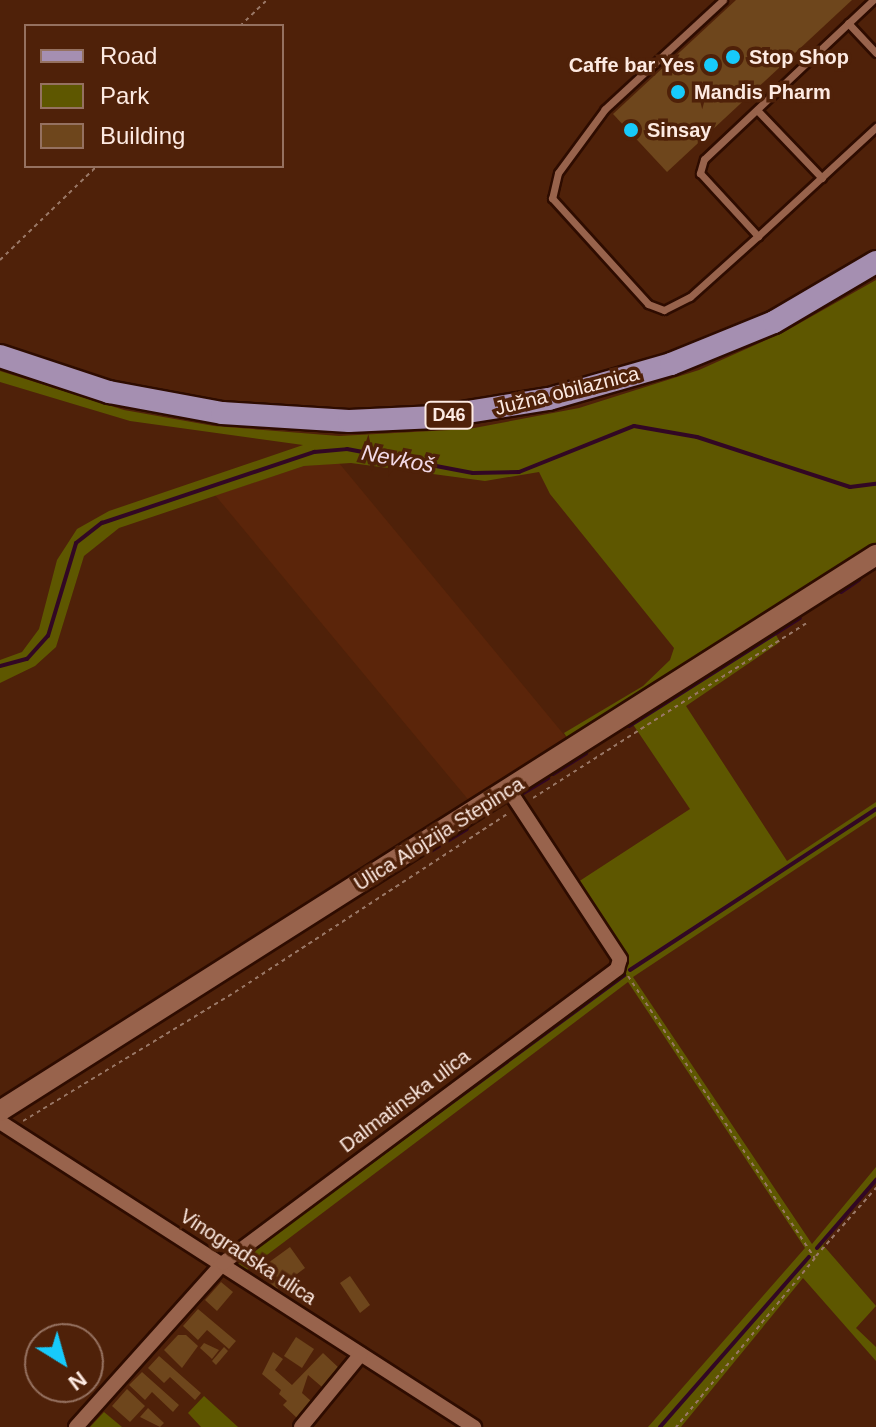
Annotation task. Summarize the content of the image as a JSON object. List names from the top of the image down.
{
  "streets": {
    "main road": ["Južna obilaznica", "D46", "Ulica Alojzija Stepinca"],
    "street": ["Dalmatinska ulica", "Vinogradska ulica"]
  },
  "crossings": [
    ["Ulica Alojzija Stepinca", "Vinogradska ulica"],
    ["Dalmatinska ulica", "Vinogradska ulica"]
  ],
  "water": ["Nevkoš"],
  "places": [
    "Stop Shop",
    "Caffe bar Yes",
    "Mandis Pharm",
    "Sinsay"
  ],
  "legend": ["Road", "Park", "Building"],
  "north": "bottom right"
}
